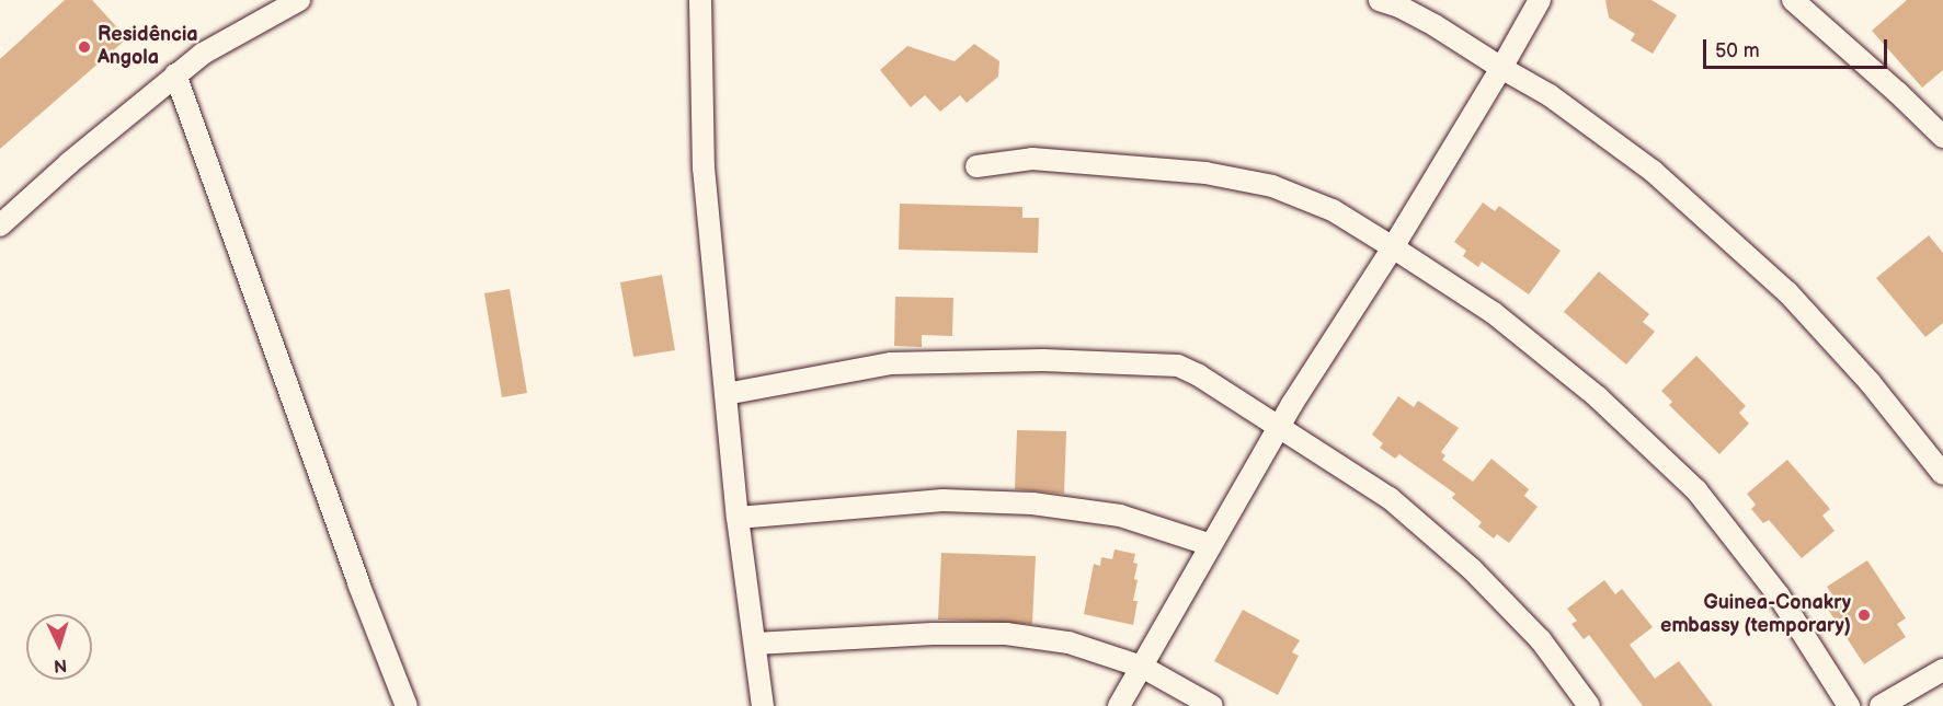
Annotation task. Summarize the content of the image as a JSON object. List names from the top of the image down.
{
  "places": ["Residência Angola", "Guinea-Conakry embassy (temporary)"],
  "scale_bar": "50 m",
  "north": "bottom"
}
